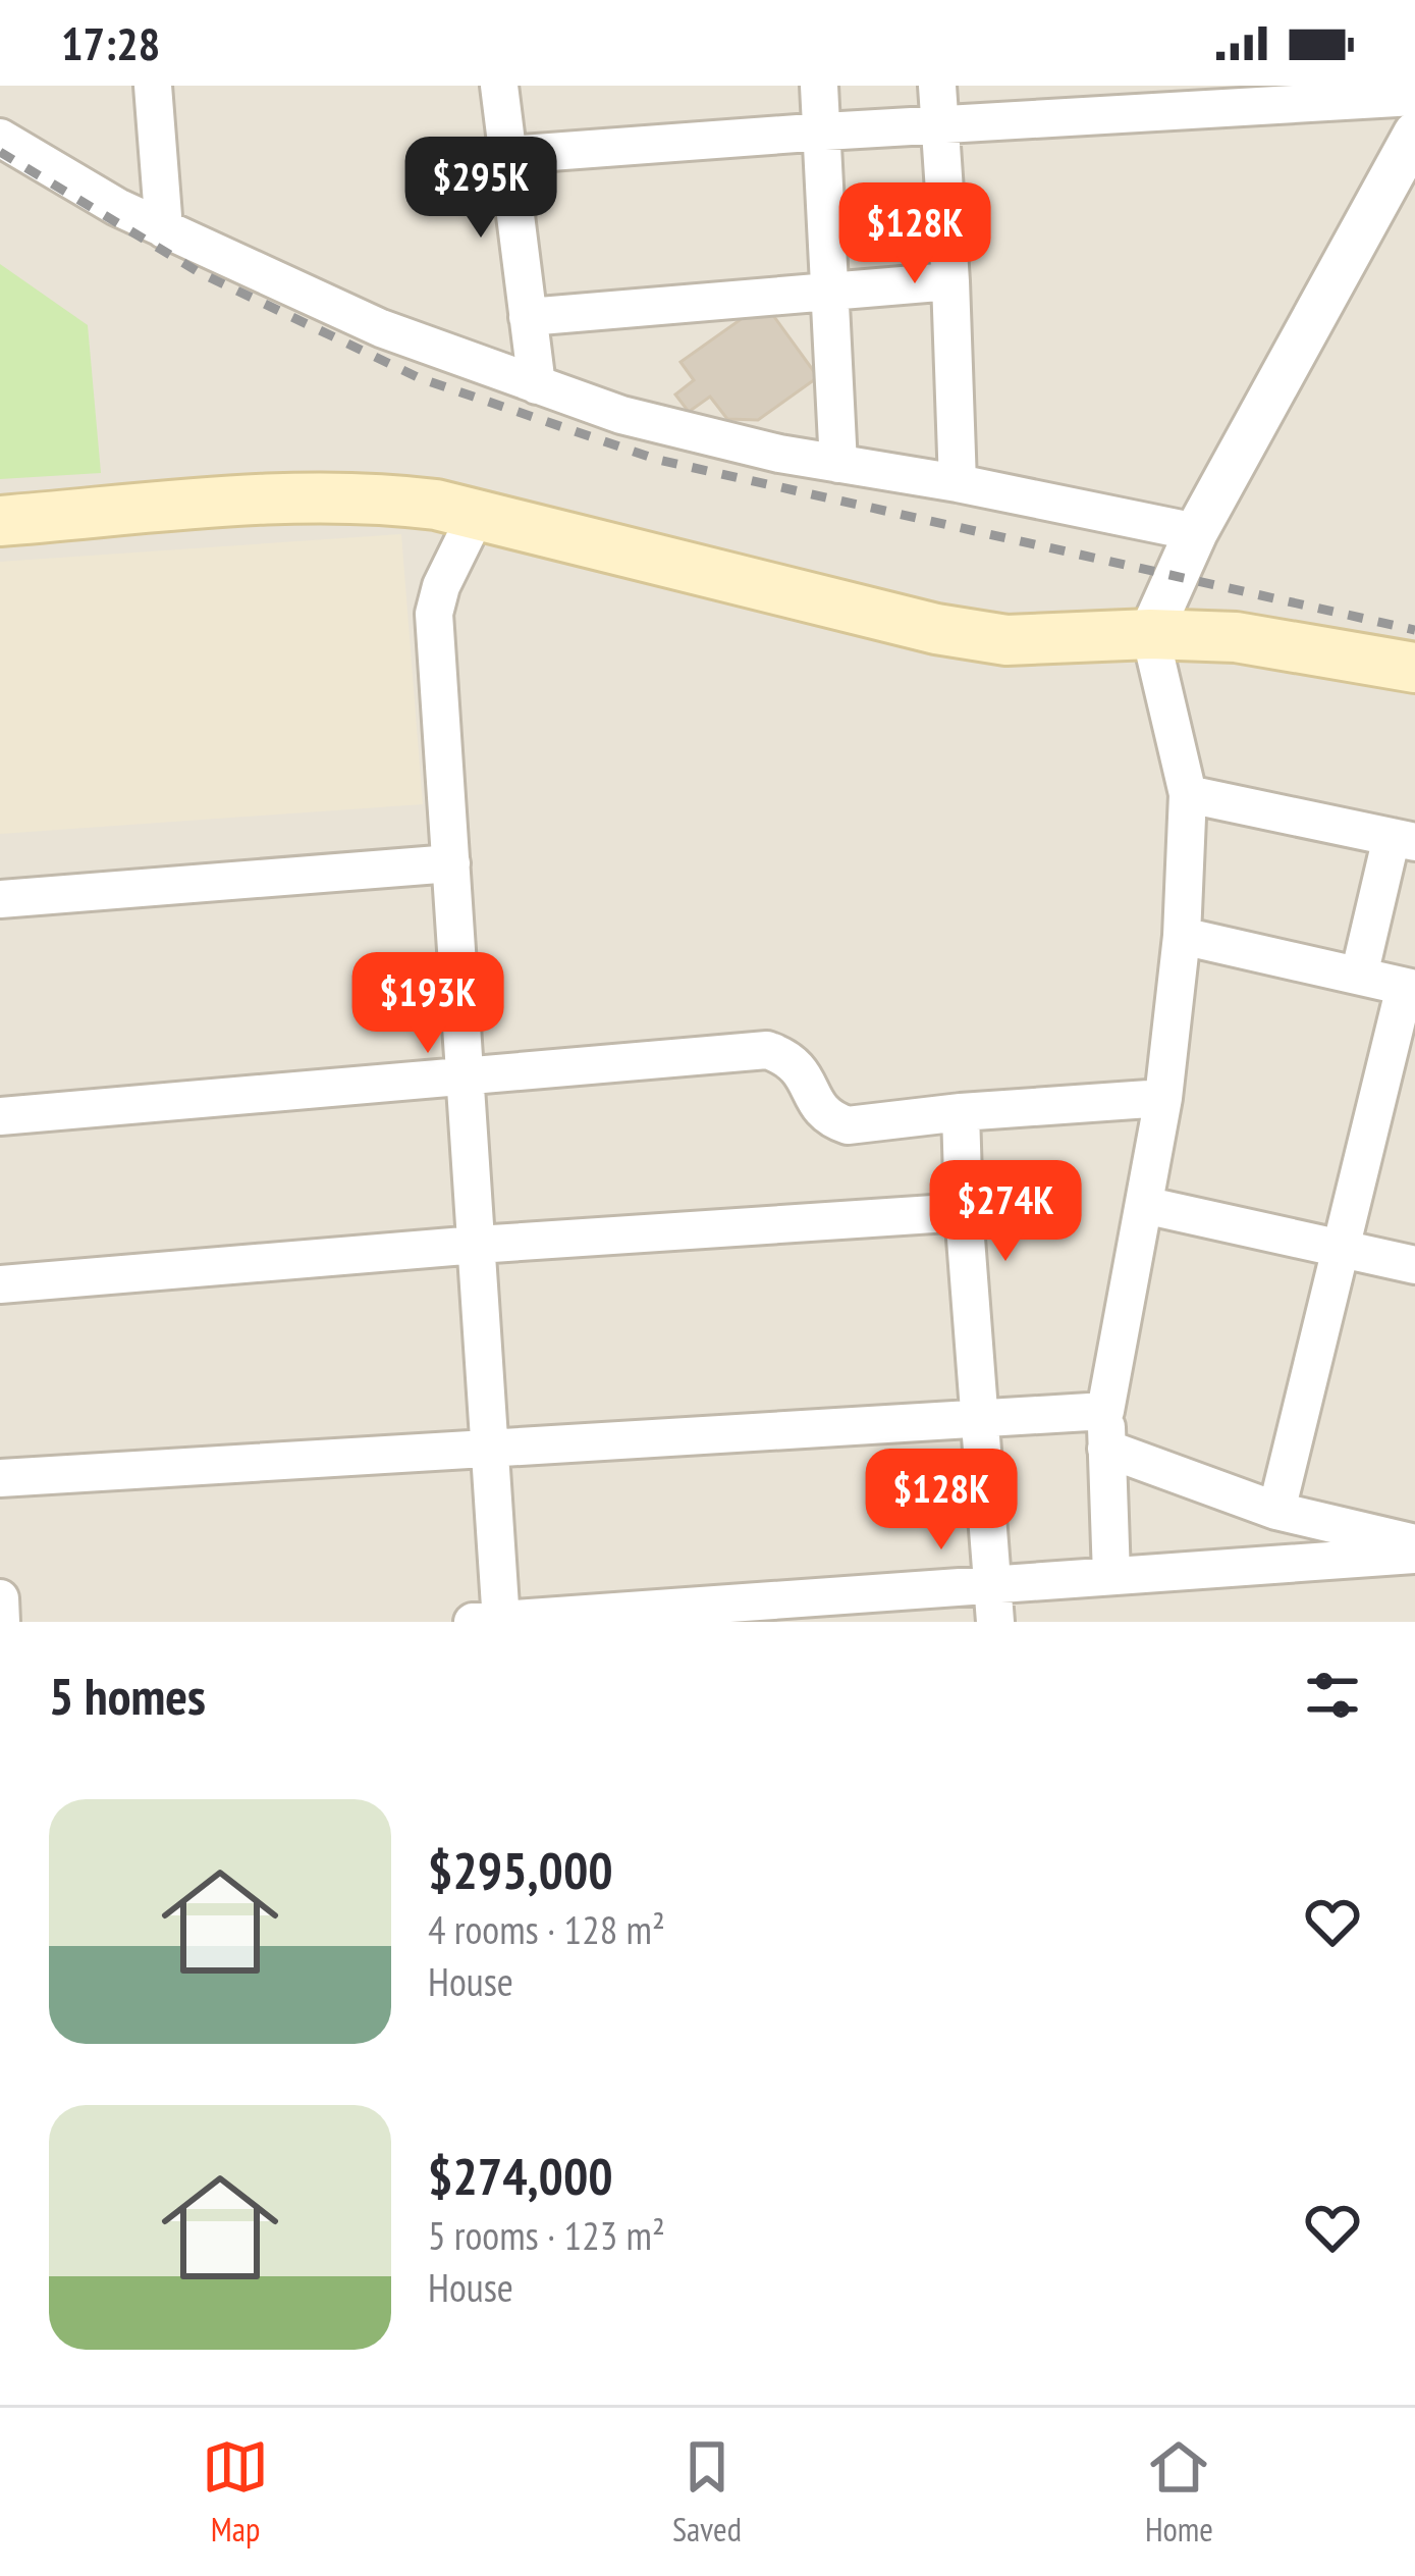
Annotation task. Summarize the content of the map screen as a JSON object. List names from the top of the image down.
{
  "page": {
    "status": "17:28",
    "price": [
      "$295K",
      "$128K",
      "$193K",
      "$274K",
      "$128K"
    ],
    "heading": "5 homes",
    "list": [
      {
        "name": "$295,000",
        "note": "4 rooms · 128 m² · House"
      },
      {
        "name": "$274,000",
        "note": "5 rooms · 123 m² · House"
      }
    ],
    "tabs": ["Map", "Saved", "Home"]
  }
}
